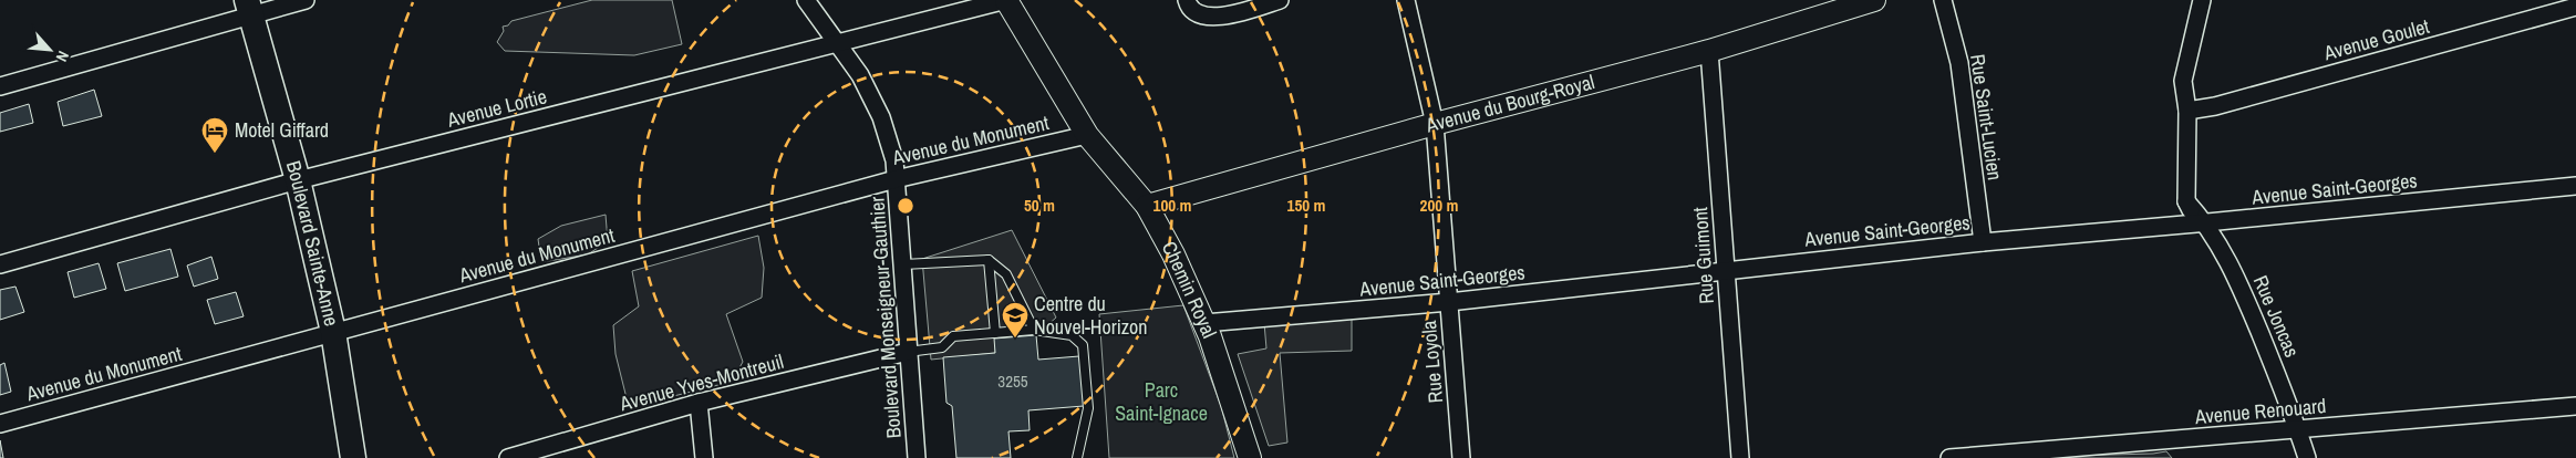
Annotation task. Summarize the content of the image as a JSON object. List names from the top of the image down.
{
  "streets": {
    "main road": ["Boulevard Sainte-Anne"],
    "street": [
      "Avenue Goulet",
      "Avenue du Bourg-Royal",
      "Avenue Lortie",
      "Rue Saint-Lucien",
      "Avenue du Monument",
      "Avenue Saint-Georges",
      "Rue Guimont",
      "Chemin Royal",
      "Rue Joncas",
      "Boulevard Monseigneur-Gauthier",
      "Rue Loyola",
      "Avenue Yves-Montreuil",
      "Avenue Renouard"
    ]
  },
  "crossings": [
    ["Avenue Goulet", "Rue Joncas"],
    ["Avenue du Bourg-Royal", "Rue Guimont"],
    ["Avenue du Bourg-Royal", "Chemin Royal"],
    ["Avenue du Bourg-Royal", "Rue Loyola"],
    ["Avenue Lortie", "Boulevard Sainte-Anne"],
    ["Avenue Lortie", "Chemin Royal"],
    ["Avenue Lortie", "Boulevard Monseigneur-Gauthier"],
    ["Rue Saint-Lucien", "Avenue Saint-Georges"],
    ["Avenue du Monument", "Boulevard Sainte-Anne"],
    ["Avenue du Monument", "Chemin Royal"],
    ["Avenue du Monument", "Boulevard Monseigneur-Gauthier"],
    ["Avenue Saint-Georges", "Rue Guimont"],
    ["Avenue Saint-Georges", "Chemin Royal"],
    ["Avenue Saint-Georges", "Rue Joncas"],
    ["Avenue Saint-Georges", "Rue Loyola"],
    ["Rue Joncas", "Avenue Renouard"],
    ["Boulevard Monseigneur-Gauthier", "Avenue Yves-Montreuil"]
  ],
  "parks": ["Parc Saint-Ignace"],
  "places": {
    "hotel": ["Motel Giffard"],
    "school or university": ["Centre du Nouvel-Horizon"]
  },
  "house_numbers": ["3255"],
  "north": "bottom right",
  "rings": [
    "50 m",
    "100 m",
    "150 m",
    "200 m"
  ]
}
